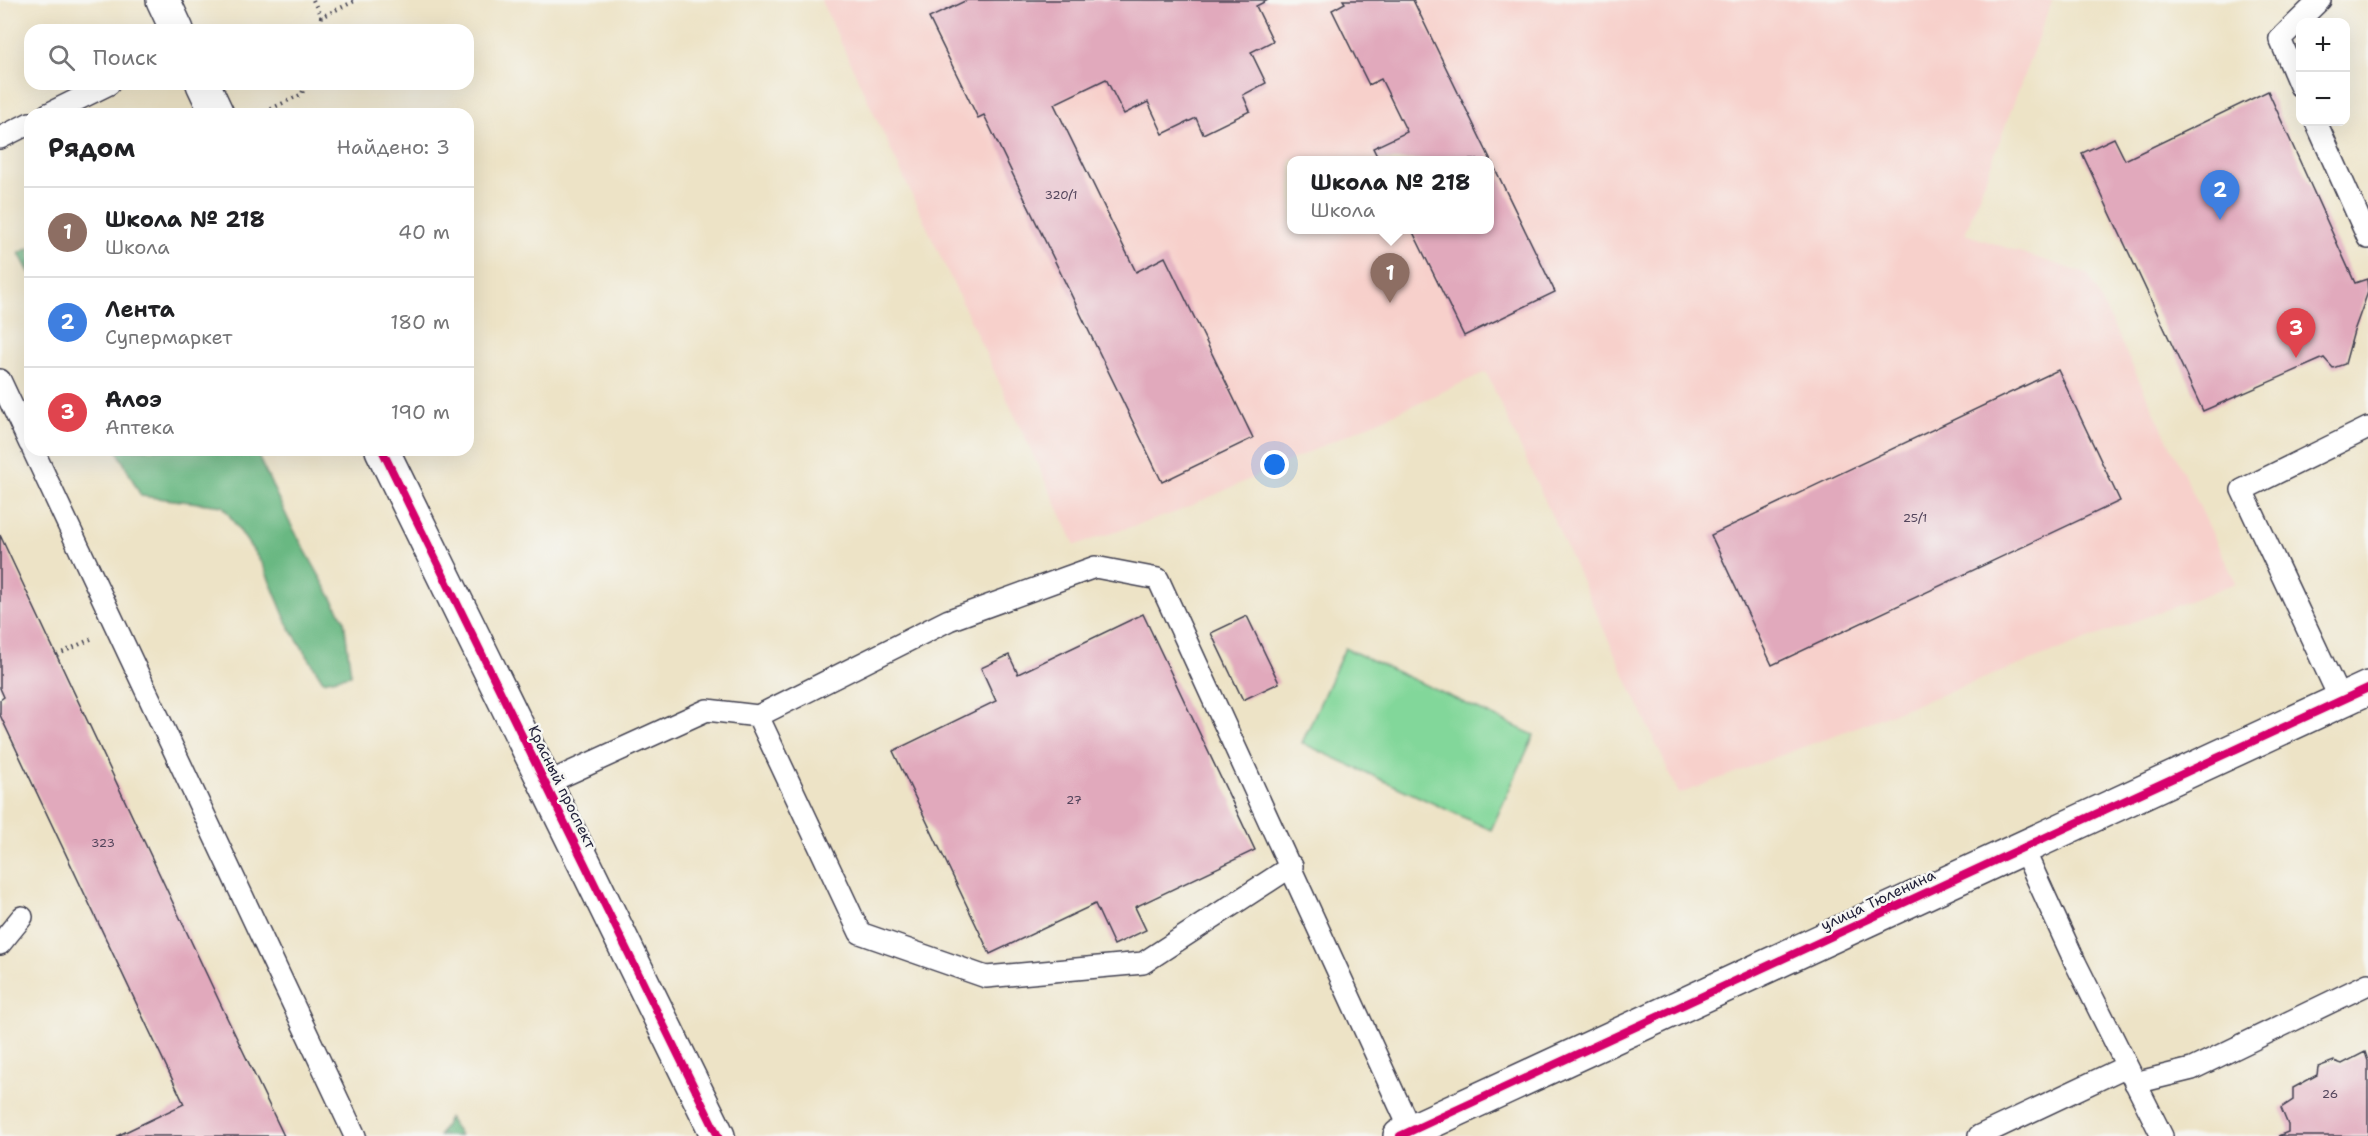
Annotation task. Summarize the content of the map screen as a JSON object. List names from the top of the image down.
{
  "streets": {
    "street": ["Красный проспект", "улица Тюленина"]
  },
  "house_numbers": [
    "320/1",
    "25/1",
    "27",
    "323",
    "26"
  ],
  "page": {
    "map_buttons": ["+", "−"],
    "search": "Поиск",
    "heading": ["Рядом", "Найдено: 3"],
    "popup": ["Школа № 218", "Школа"],
    "pins": ["2", "1", "3"],
    "list": [
      {
        "mark": "1",
        "name": "Школа № 218",
        "note": "Школа",
        "value": "40 m"
      },
      {
        "mark": "2",
        "name": "Лента",
        "note": "Супермаркет",
        "value": "180 m"
      },
      {
        "mark": "3",
        "name": "Алоэ",
        "note": "Аптека",
        "value": "190 m"
      }
    ]
  }
}
